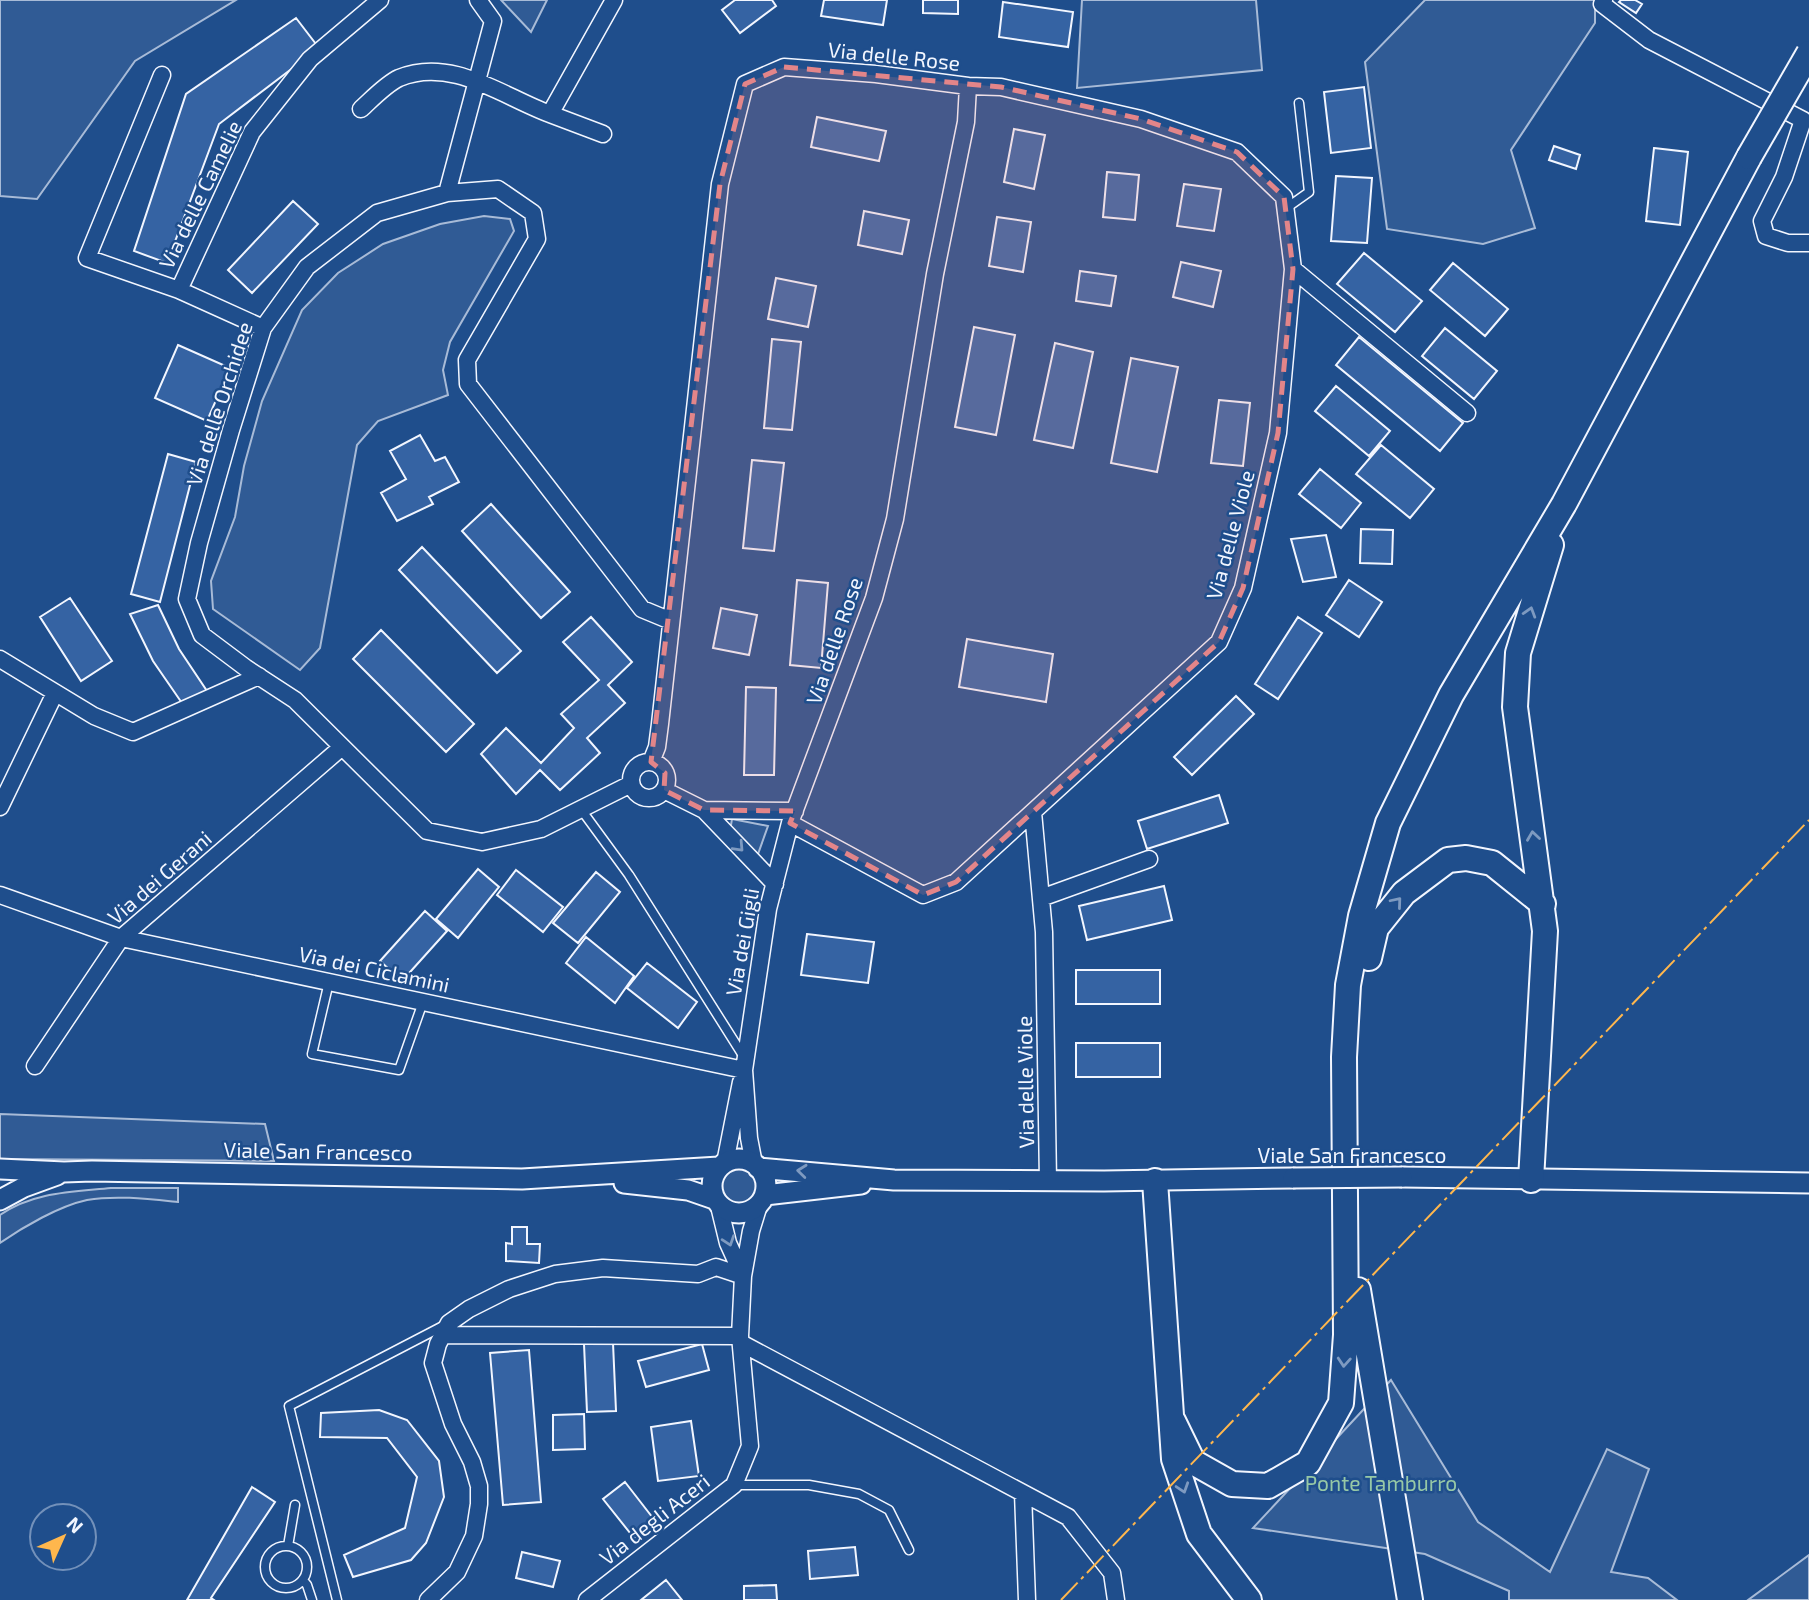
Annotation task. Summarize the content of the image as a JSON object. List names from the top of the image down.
{
  "streets": {
    "street": [
      "Via delle Rose",
      "Via delle Camelie",
      "Via delle Orchidee",
      "Via delle Viole",
      "Via dei Gerani",
      "Via dei Gigli",
      "Via dei Ciclamini",
      "Viale San Francesco",
      "Via degli Aceri"
    ]
  },
  "crossings": [
    ["Via delle Rose", "Via delle Orchidee"],
    ["Via delle Rose", "Via delle Viole"],
    ["Via delle Rose", "Via dei Gigli"],
    ["Via delle Camelie", "Via delle Orchidee"],
    ["Via delle Orchidee", "Via dei Gerani"],
    ["Via delle Viole", "Via dei Gigli"],
    ["Via delle Viole", "Viale San Francesco"],
    ["Via dei Gerani", "Via dei Ciclamini"],
    ["Via dei Gigli", "Via dei Ciclamini"],
    ["Via dei Gigli", "Viale San Francesco"],
    ["Via dei Gigli", "Via degli Aceri"],
    ["Viale San Francesco", "Via degli Aceri"]
  ],
  "parks": ["Ponte Tamburro"],
  "north": "top right"
}
